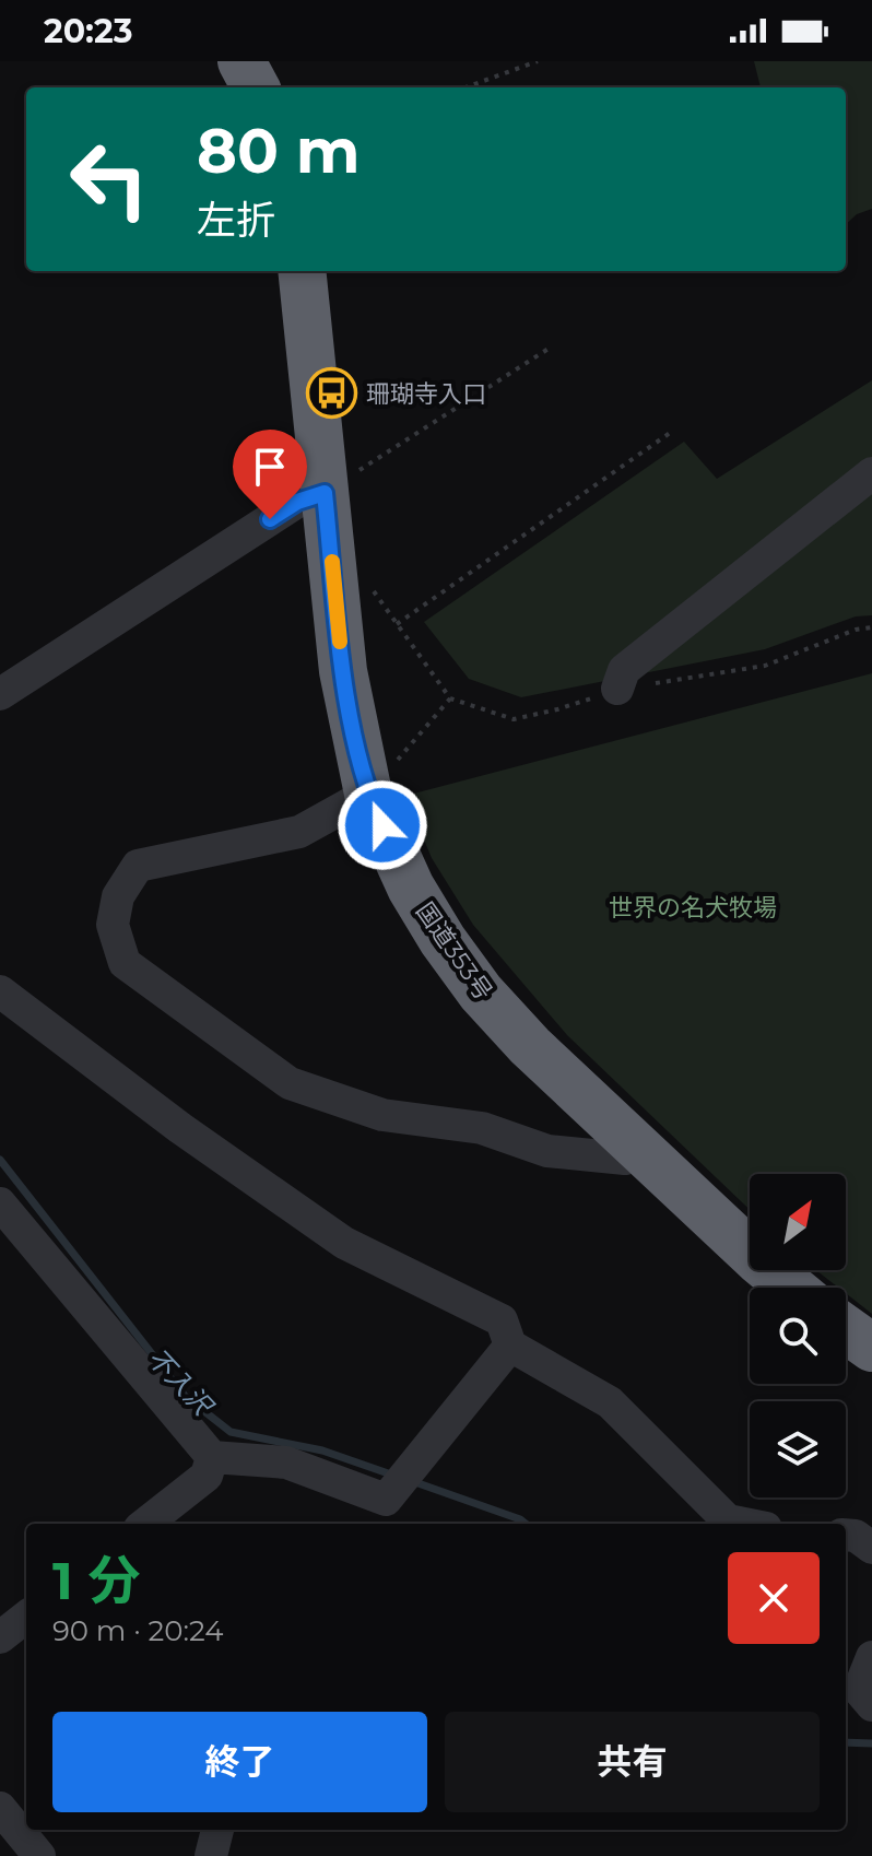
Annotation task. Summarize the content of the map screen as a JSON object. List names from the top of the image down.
{
  "streets": {
    "highway": ["国道353号"]
  },
  "water": ["不入沢"],
  "parks": ["世界の名犬牧場"],
  "places": {
    "bus stop": ["珊瑚寺入口"]
  },
  "north": "top right",
  "page": {
    "status": "20:23",
    "turn": ["80 m", "左折"],
    "heading": ["1 分", "90 m · 20:24"],
    "buttons": ["終了", "共有"]
  }
}
